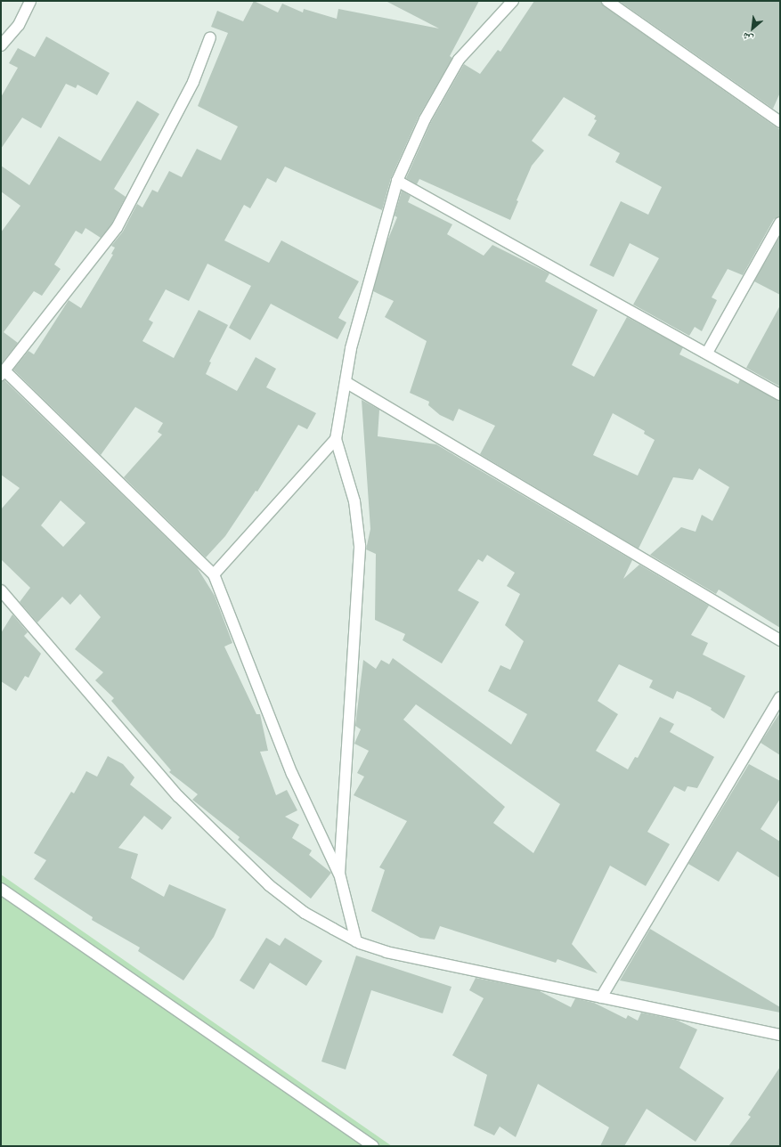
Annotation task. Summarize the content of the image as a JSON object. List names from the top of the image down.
{
  "north": "bottom left"
}
